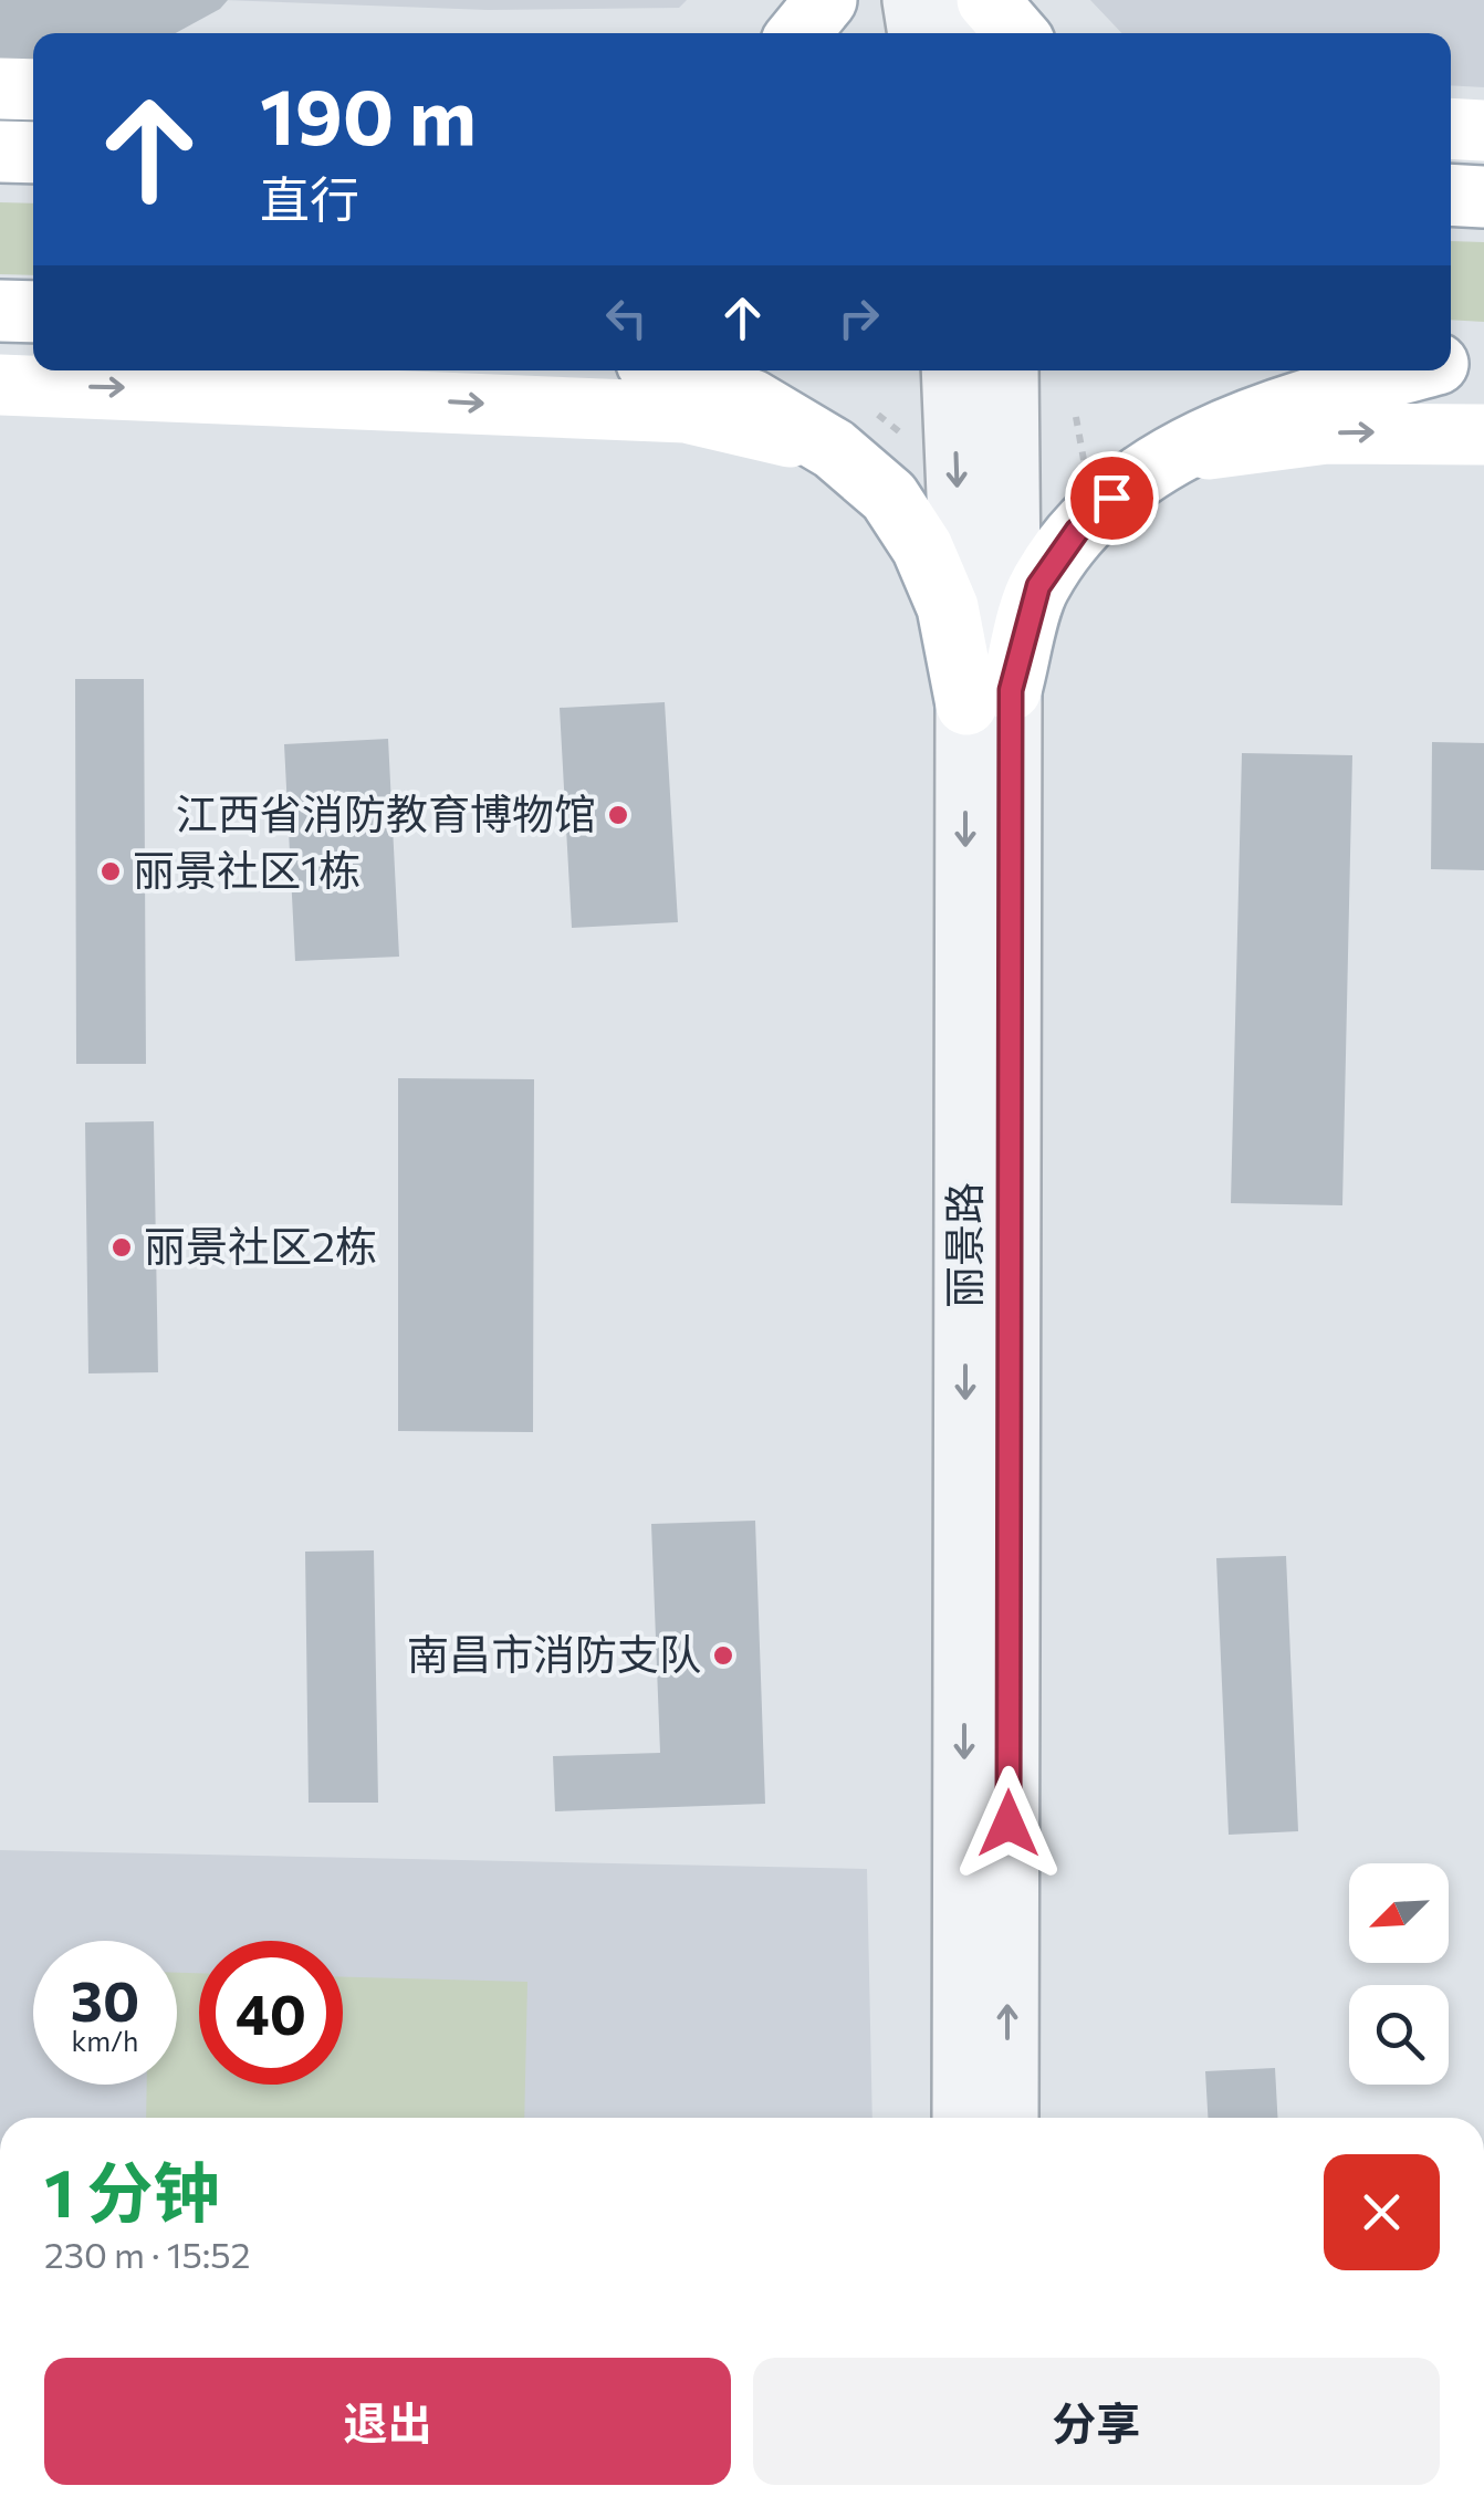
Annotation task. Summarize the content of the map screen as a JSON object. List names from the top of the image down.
{
  "streets": {
    "street": ["丽景路"]
  },
  "places": [
    "江西省消防教育博物馆",
    "丽景社区1栋",
    "丽景社区2栋",
    "南昌市消防支队"
  ],
  "north": "bottom left",
  "page": {
    "turn": ["190 m", "直行"],
    "speed": "30 km/h",
    "limit": "40",
    "heading": ["1 分钟", "230 m · 15:52"],
    "buttons": ["退出", "分享"]
  }
}
